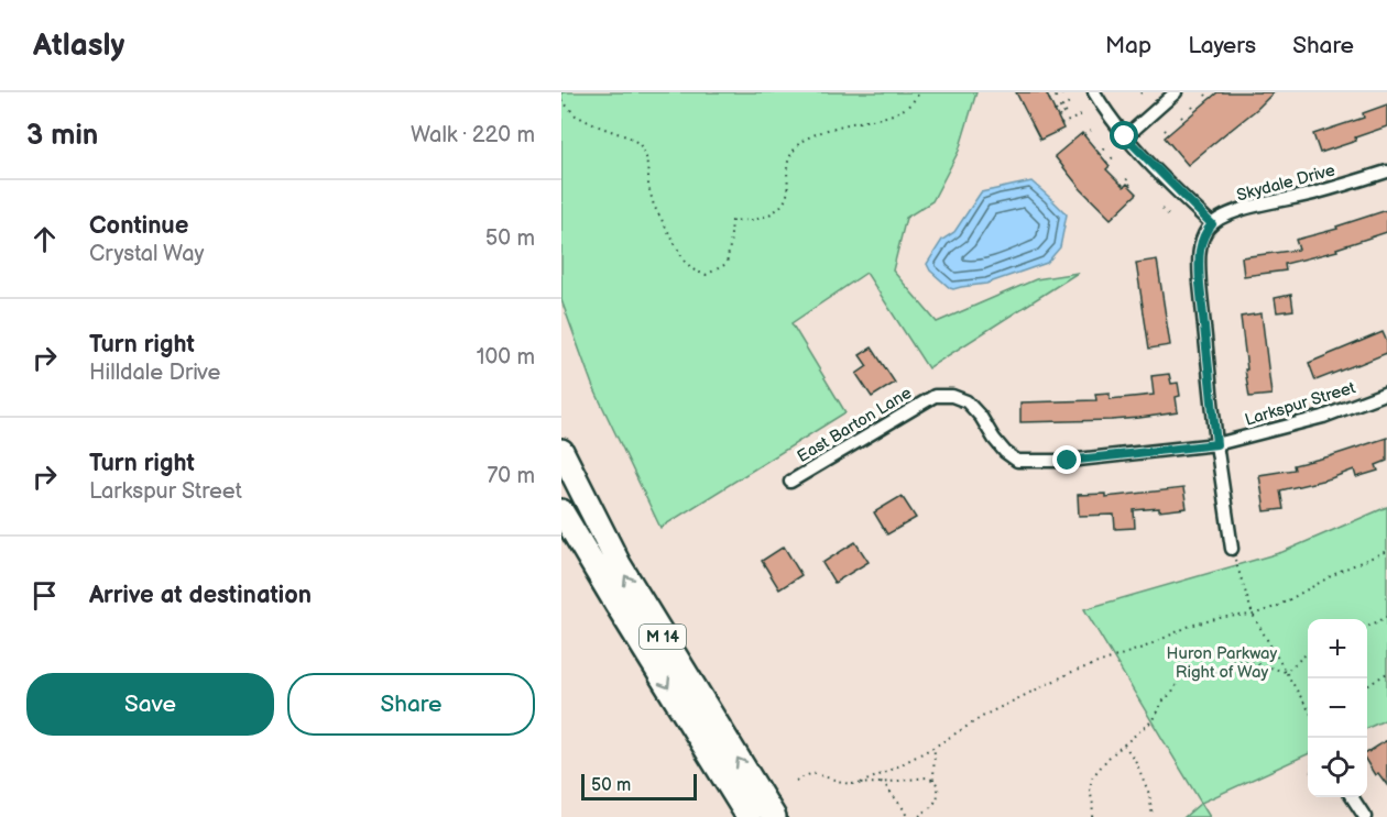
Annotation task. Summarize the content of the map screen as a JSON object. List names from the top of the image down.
{
  "streets": {
    "highway": ["M 14"],
    "street": ["Skydale Drive", "Larkspur Street", "East Barton Lane"]
  },
  "crossings": [
    ["Skydale Drive", "Larkspur Street"],
    ["Larkspur Street", "East Barton Lane"]
  ],
  "parks": ["Huron Parkway Right of Way"],
  "scale_bar": "50 m",
  "page": {
    "header": "Atlasly",
    "nav": ["Map", "Layers", "Share"],
    "heading": ["3 min", "Walk · 220 m"],
    "list": [
      ["Continue", "Crystal Way", "50 m"],
      ["Turn right", "Hilldale Drive", "100 m"],
      ["Turn right", "Larkspur Street", "70 m"],
      "Arrive at destination"
    ],
    "map_buttons": ["+", "−"],
    "buttons": ["Save", "Share"],
    "scale": "50 m"
  }
}
